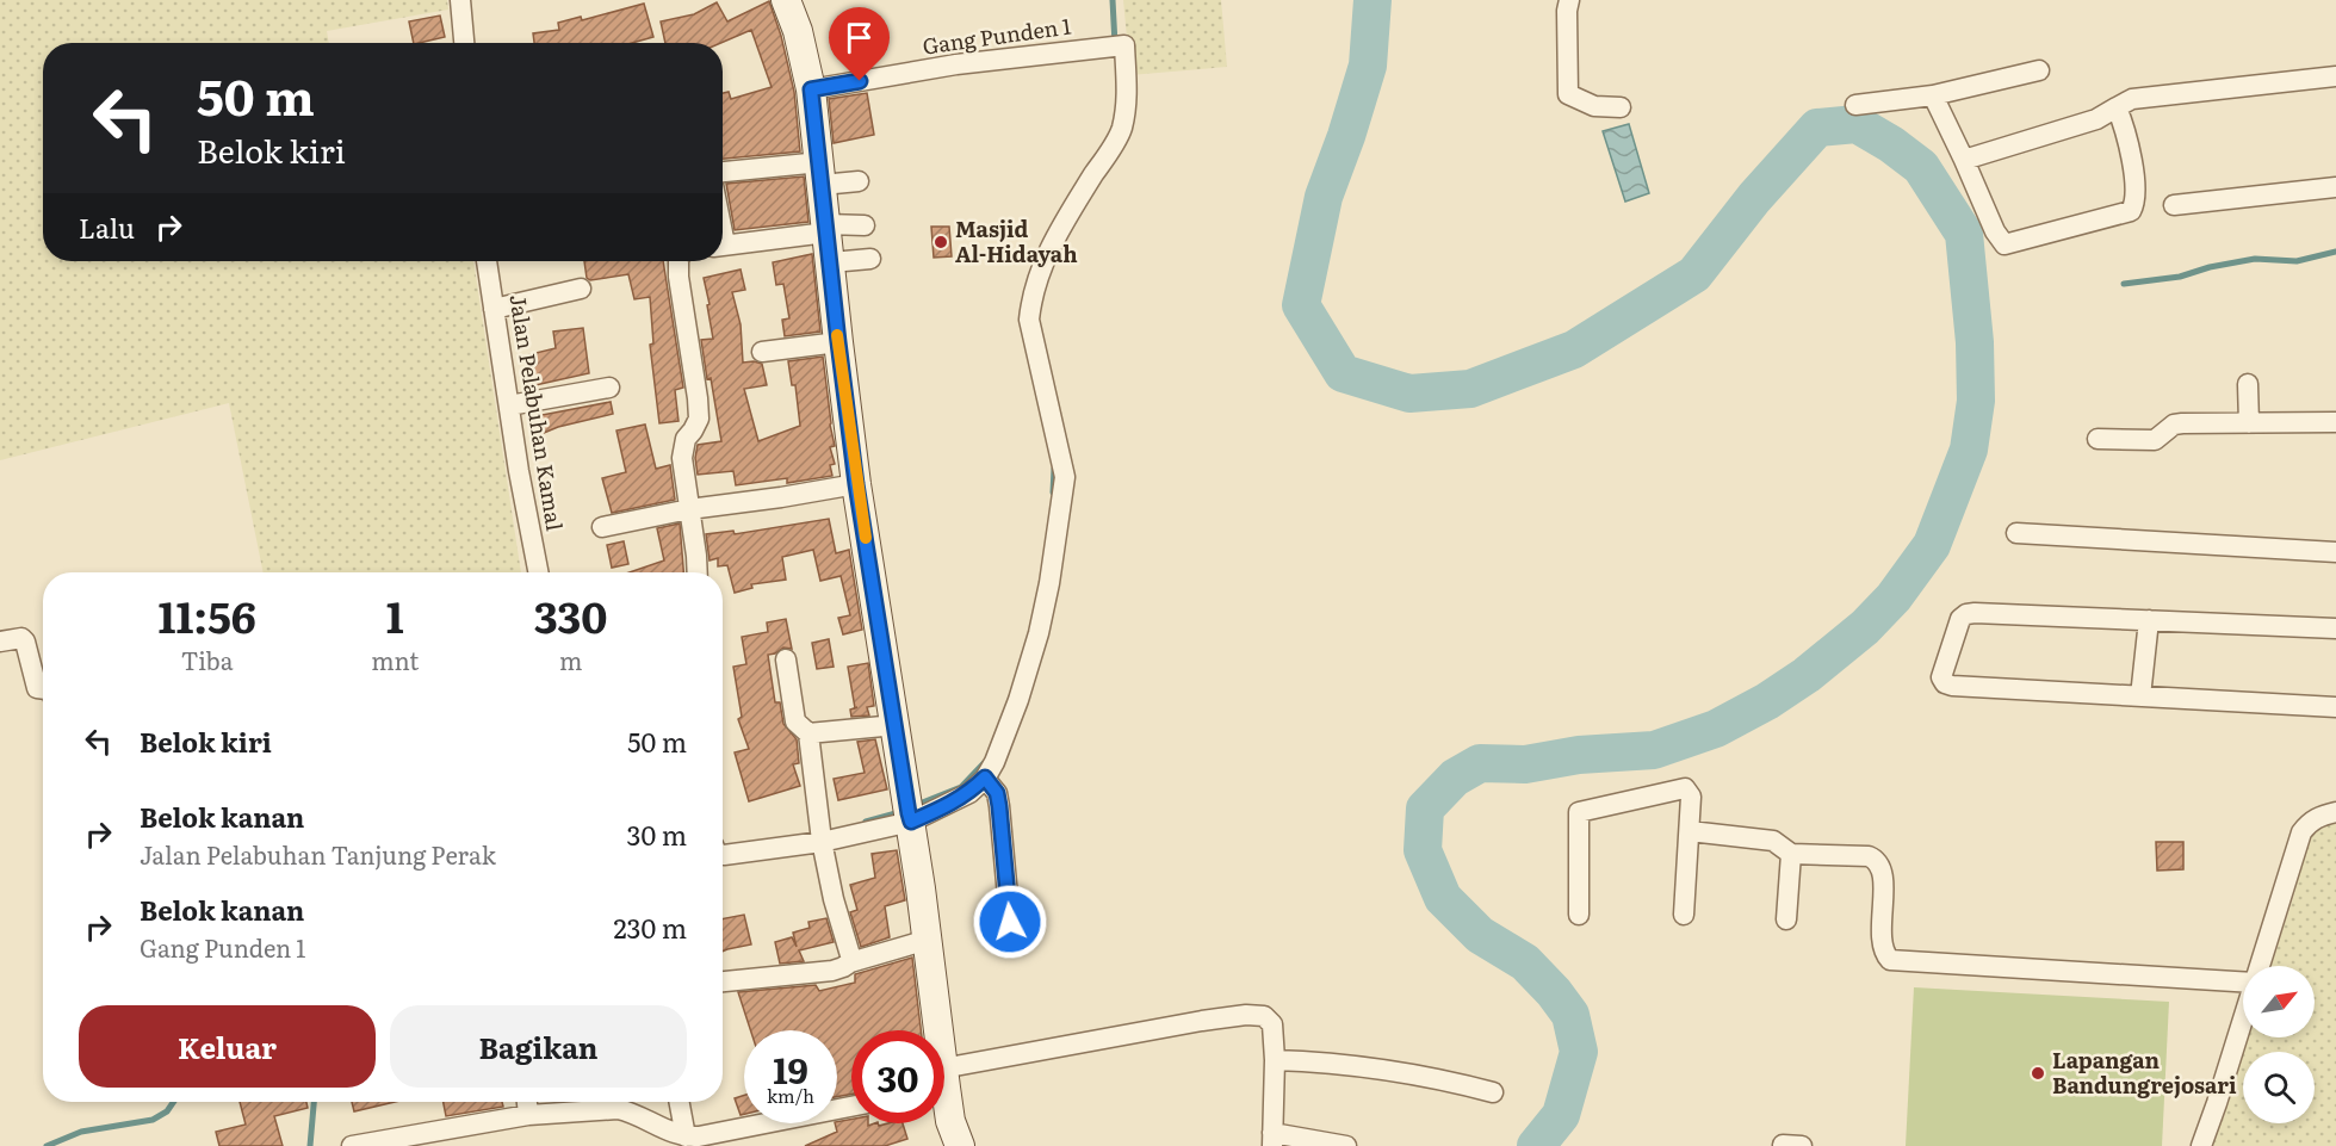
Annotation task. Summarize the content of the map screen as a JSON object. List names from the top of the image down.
{
  "streets": {
    "street": ["Gang Punden 1", "Jalan Pelabuhan Kamal"]
  },
  "places": ["Masjid Al-Hidayah", "Lapangan Bandungrejosari"],
  "north": "top right",
  "page": {
    "turn": ["50 m", "Belok kiri"],
    "then": "Lalu",
    "eta": [
      "11:56",
      "Tiba",
      "1",
      "mnt",
      "330",
      "m"
    ],
    "list": [
      {
        "name": "Belok kiri",
        "value": "50 m"
      },
      {
        "name": "Belok kanan",
        "note": "Jalan Pelabuhan Tanjung Perak",
        "value": "30 m"
      },
      {
        "name": "Belok kanan",
        "note": "Gang Punden 1",
        "value": "230 m"
      }
    ],
    "buttons": ["Keluar", "Bagikan"],
    "speed": "19 km/h",
    "limit": "30"
  }
}
